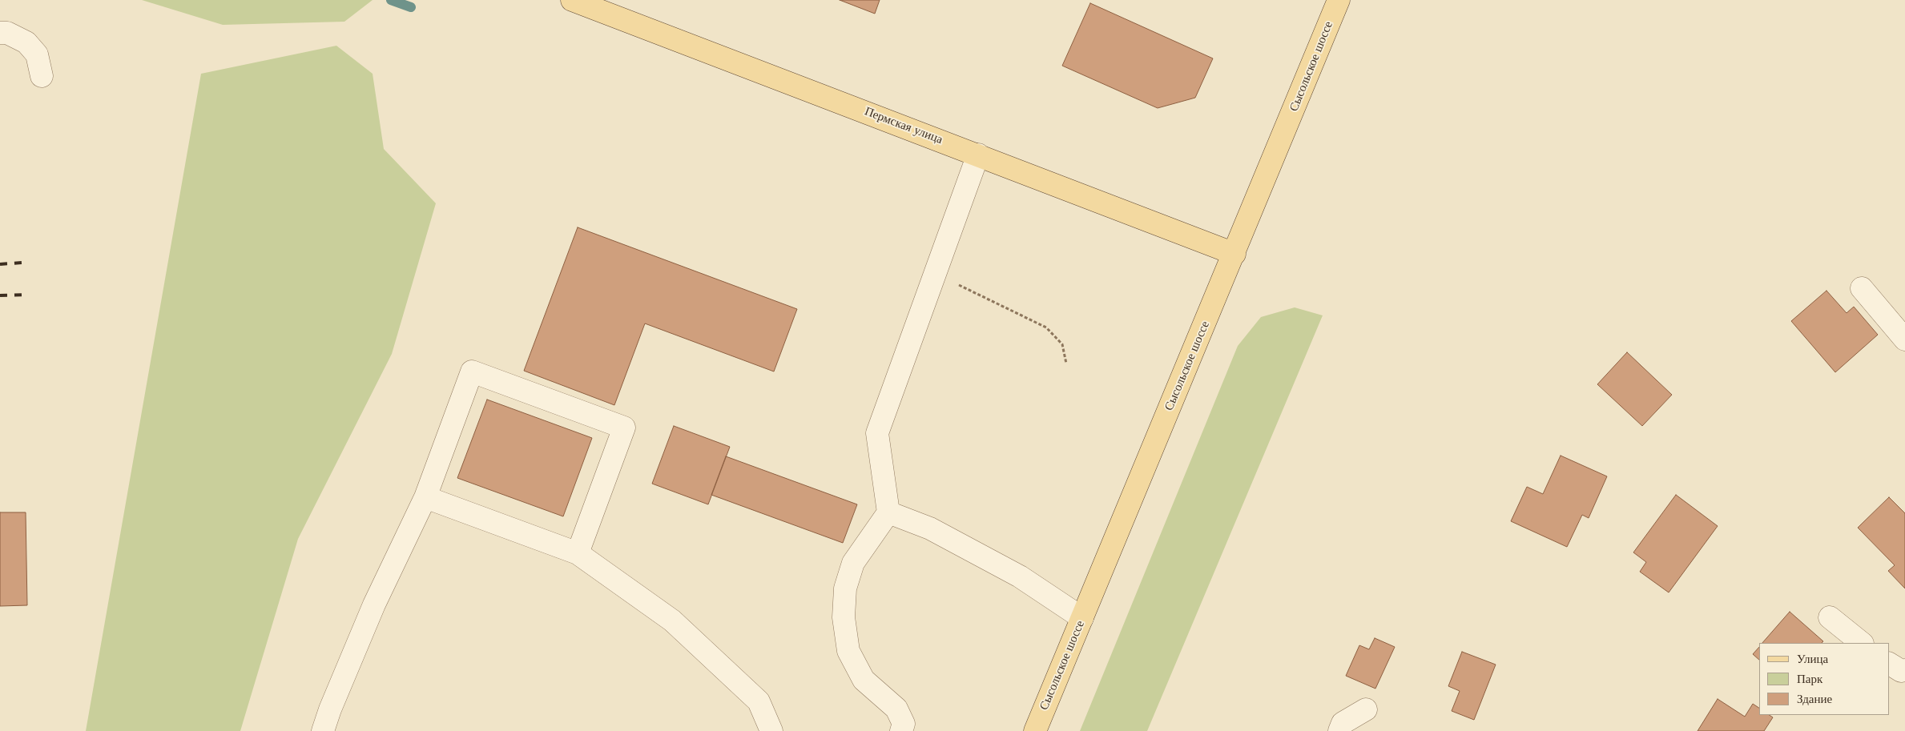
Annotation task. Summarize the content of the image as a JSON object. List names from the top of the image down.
{
  "streets": {
    "main road": ["Сысольское шоссе", "Пермская улица"]
  },
  "crossings": [
    ["Сысольское шоссе", "Пермская улица"]
  ],
  "legend": ["Улица", "Парк", "Здание"]
}
